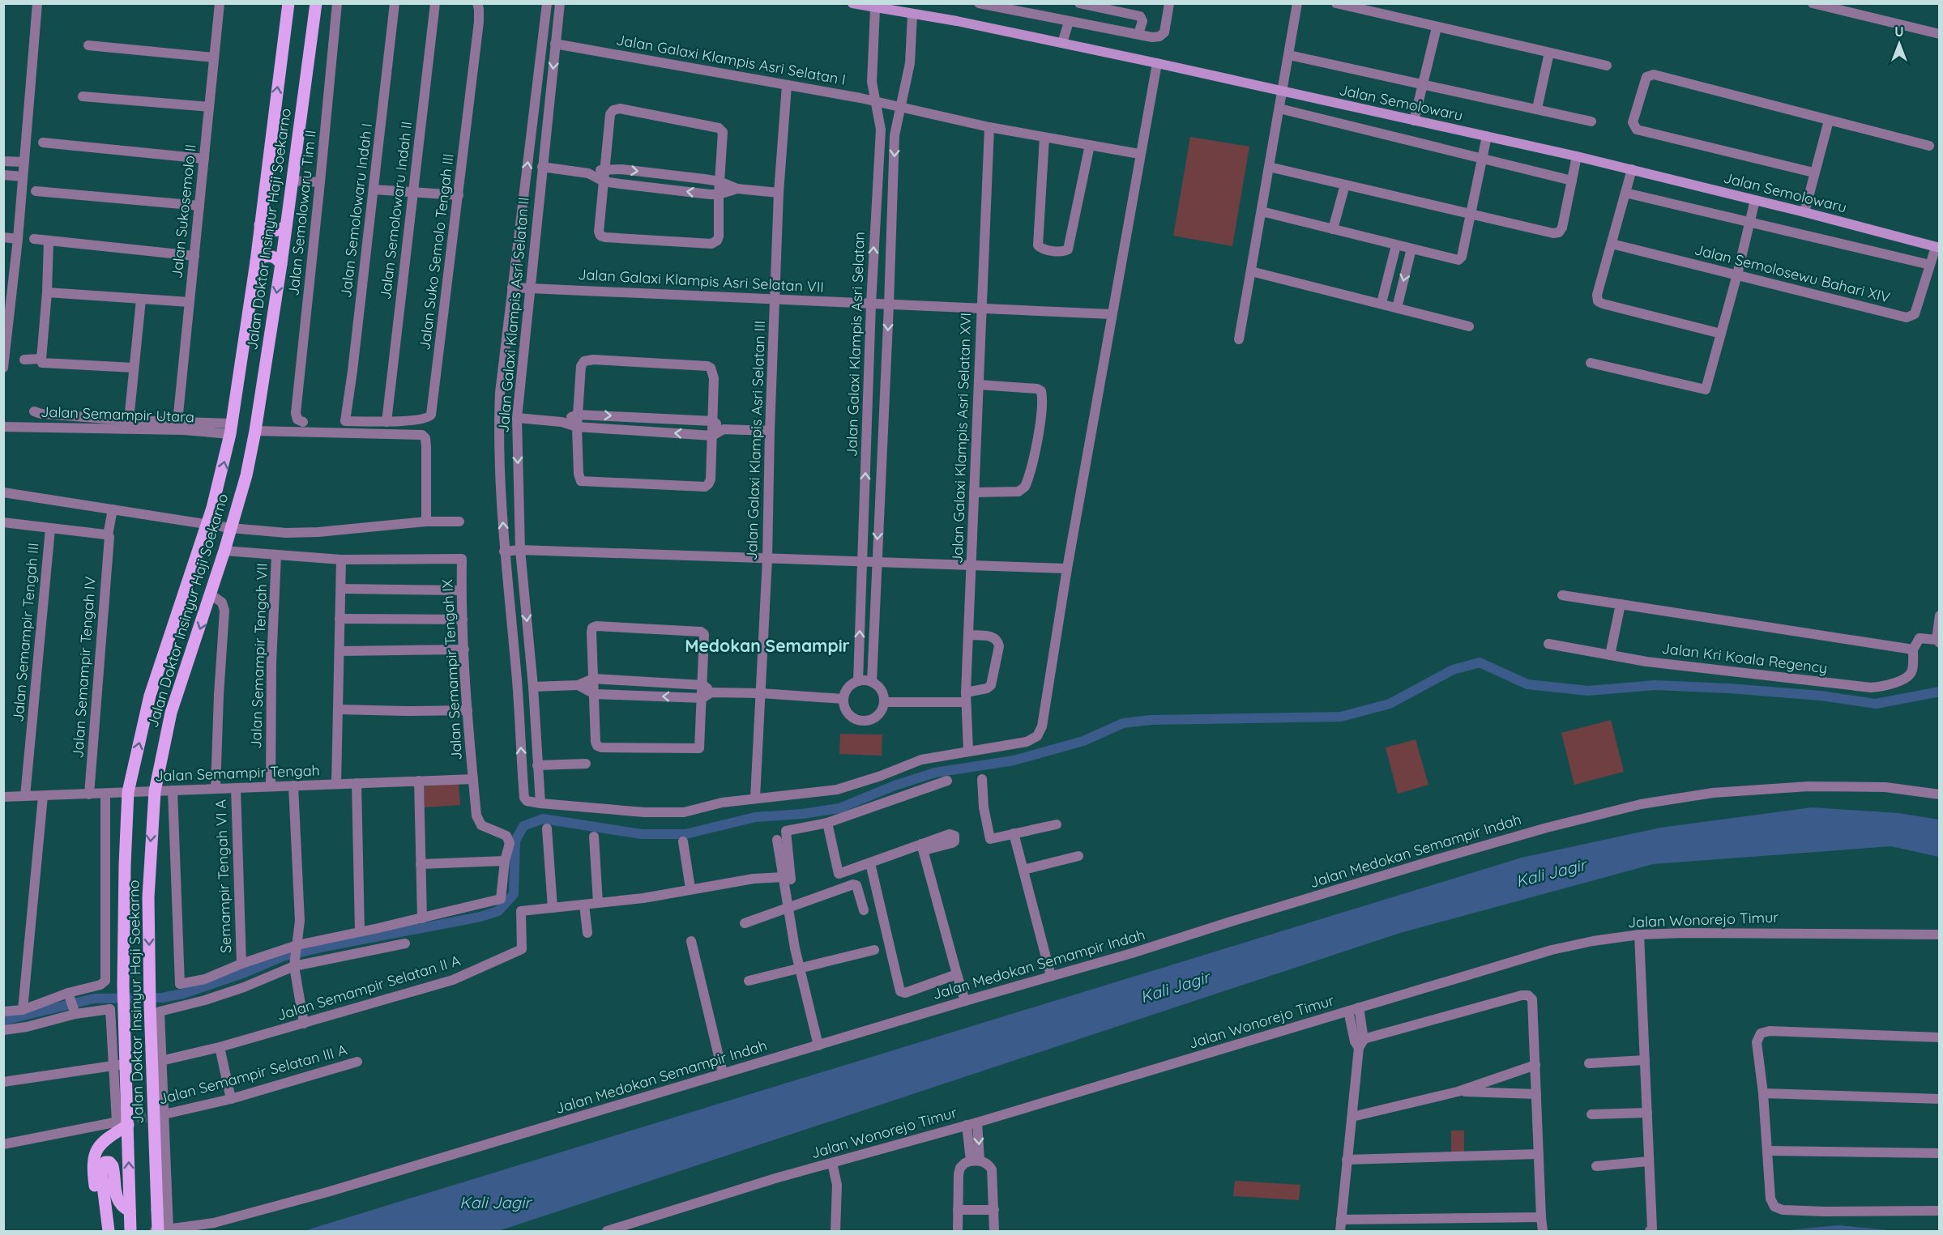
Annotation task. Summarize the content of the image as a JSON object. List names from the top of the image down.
{
  "streets": {
    "main road": ["Jalan Semolowaru", "Jalan Doktor Insinyur Haji Soekarno"],
    "street": [
      "Jalan Galaxi Klampis Asri Selatan I",
      "Jalan Semolowaru Indah I",
      "Jalan Semolowaru Indah II",
      "Jalan Sukosemolo II",
      "Jalan Semolowaru Tim II",
      "Jalan Suko Semolo Tengah III",
      "Jalan Semolosewu Bahari XIV",
      "Jalan Galaxi Klampis Asri Selatan VII",
      "Jalan Galaxi Klampis Asri Selatan II",
      "Jalan Galaxi Klampis Asri Selatan",
      "Jalan Semampir Utara",
      "Jalan Galaxi Klampis Asri Selatan XVI",
      "Jalan Galaxi Klampis Asri Selatan III",
      "Jalan Semampir Tengah III",
      "Jalan Semampir Tengah VII",
      "Jalan Kri Koala Regency",
      "Jalan Semampir Tengah IV",
      "Jalan Semampir Tengah IX",
      "Jalan Semampir Tengah",
      "Jalan Medokan Semampir Indah",
      "Semampir Tengah VI A",
      "Jalan Wonorejo Timur",
      "Jalan Semampir Selatan II A",
      "Jalan Semampir Selatan III A"
    ]
  },
  "crossings": [
    ["Jalan Galaxi Klampis Asri Selatan I", "Jalan Galaxi Klampis Asri Selatan II"],
    ["Jalan Galaxi Klampis Asri Selatan I", "Jalan Galaxi Klampis Asri Selatan"],
    ["Jalan Galaxi Klampis Asri Selatan I", "Jalan Galaxi Klampis Asri Selatan XVI"],
    ["Jalan Galaxi Klampis Asri Selatan I", "Jalan Galaxi Klampis Asri Selatan III"],
    ["Jalan Semolowaru", "Jalan Galaxi Klampis Asri Selatan"],
    ["Jalan Semolowaru Indah I", "Jalan Suko Semolo Tengah III"],
    ["Jalan Semolowaru Indah II", "Jalan Suko Semolo Tengah III"],
    ["Jalan Doktor Insinyur Haji Soekarno", "Jalan Semampir Utara"],
    ["Jalan Doktor Insinyur Haji Soekarno", "Jalan Semampir Tengah"],
    ["Jalan Doktor Insinyur Haji Soekarno", "Jalan Medokan Semampir Indah"],
    ["Jalan Galaxi Klampis Asri Selatan VII", "Jalan Galaxi Klampis Asri Selatan II"],
    ["Jalan Galaxi Klampis Asri Selatan VII", "Jalan Galaxi Klampis Asri Selatan"],
    ["Jalan Galaxi Klampis Asri Selatan VII", "Jalan Galaxi Klampis Asri Selatan XVI"],
    ["Jalan Galaxi Klampis Asri Selatan VII", "Jalan Galaxi Klampis Asri Selatan III"],
    ["Jalan Semampir Tengah III", "Jalan Semampir Tengah"],
    ["Jalan Semampir Tengah VII", "Jalan Semampir Tengah"],
    ["Jalan Semampir Tengah IV", "Jalan Semampir Tengah"],
    ["Jalan Semampir Tengah IX", "Jalan Semampir Tengah"],
    ["Jalan Semampir Tengah", "Semampir Tengah VI A"]
  ],
  "districts": ["Medokan Semampir"],
  "water": ["Kali Jagir"],
  "north": "top"
}
